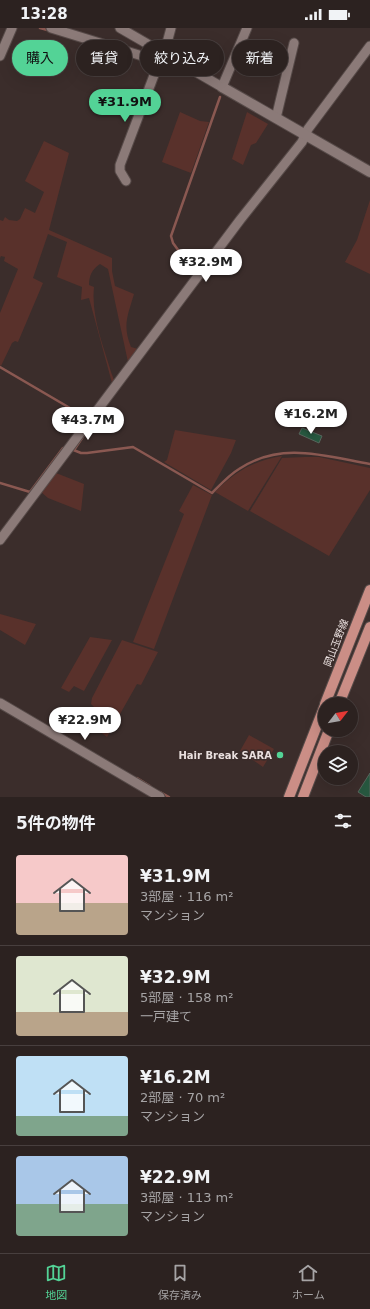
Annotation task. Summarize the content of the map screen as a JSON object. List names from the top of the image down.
{
  "streets": {
    "main road": ["岡山玉野線"]
  },
  "places": ["Hair Break SARA"],
  "north": "top right",
  "page": {
    "status": "13:28",
    "chip": [
      "購入",
      "賃貸",
      "絞り込み",
      "新着"
    ],
    "price": [
      "¥31.9M",
      "¥32.9M",
      "¥16.2M",
      "¥43.7M",
      "¥22.9M"
    ],
    "heading": "5件の物件",
    "list": [
      {
        "name": "¥31.9M",
        "note": "3部屋 · 116 m² · マンション"
      },
      {
        "name": "¥32.9M",
        "note": "5部屋 · 158 m² · 一戸建て"
      },
      {
        "name": "¥16.2M",
        "note": "2部屋 · 70 m² · マンション"
      },
      {
        "name": "¥22.9M",
        "note": "3部屋 · 113 m² · マンション"
      }
    ],
    "tabs": ["地図", "保存済み", "ホーム"]
  }
}
